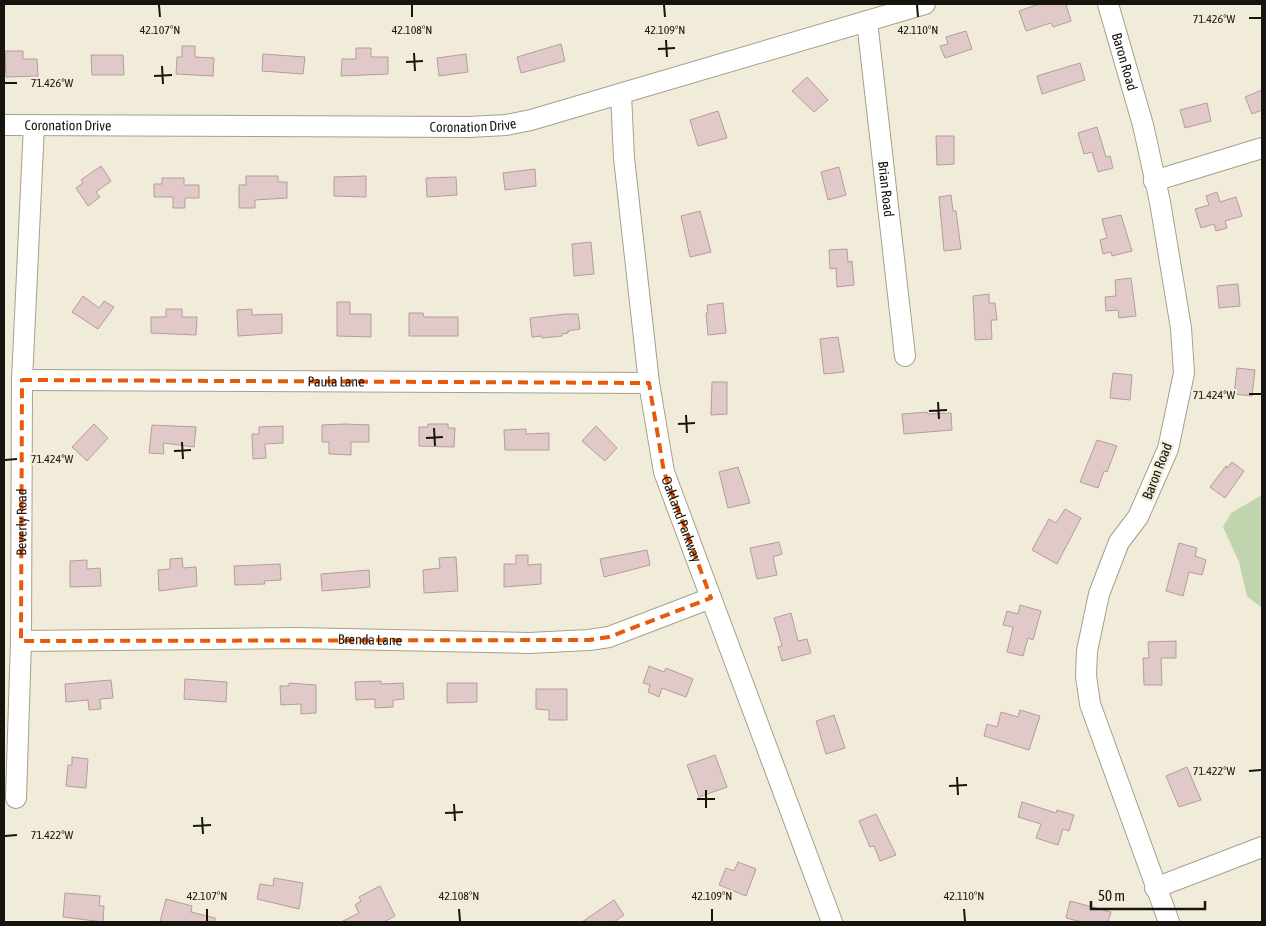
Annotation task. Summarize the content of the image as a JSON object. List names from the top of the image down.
{
  "streets": {
    "street": [
      "Baron Road",
      "Coronation Drive",
      "Brian Road",
      "Paula Lane",
      "Oakland Parkway",
      "Beverly Road",
      "Brenda Lane"
    ]
  },
  "crossings": [
    ["Coronation Drive", "Brian Road"],
    ["Coronation Drive", "Oakland Parkway"],
    ["Coronation Drive", "Beverly Road"],
    ["Paula Lane", "Oakland Parkway"],
    ["Paula Lane", "Beverly Road"],
    ["Oakland Parkway", "Brenda Lane"],
    ["Beverly Road", "Brenda Lane"]
  ],
  "scale_bar": "50 m",
  "coordinates": [
    "71.426°W",
    "42.107°N",
    "42.108°N",
    "42.109°N",
    "42.110°N",
    "71.424°W",
    "71.422°W"
  ]
}
